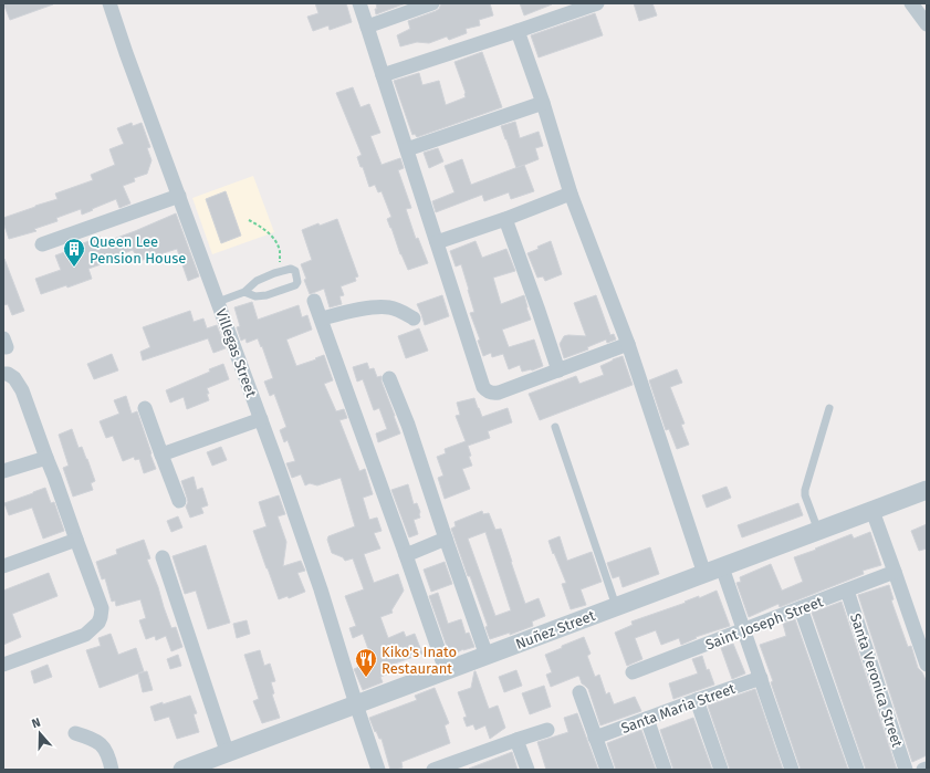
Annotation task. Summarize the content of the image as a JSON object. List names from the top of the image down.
{
  "streets": {
    "street": [
      "Villegas Street",
      "Saint Joseph Street",
      "Nuñez Street",
      "Santa Veronica Street",
      "Santa Maria Street"
    ]
  },
  "crossings": [
    ["Villegas Street", "Nuñez Street"],
    ["Saint Joseph Street", "Santa Veronica Street"]
  ],
  "places": {
    "building": ["Queen Lee Pension House"],
    "restaurant": ["Kiko's Inato Restaurant"]
  },
  "north": "top"
}
